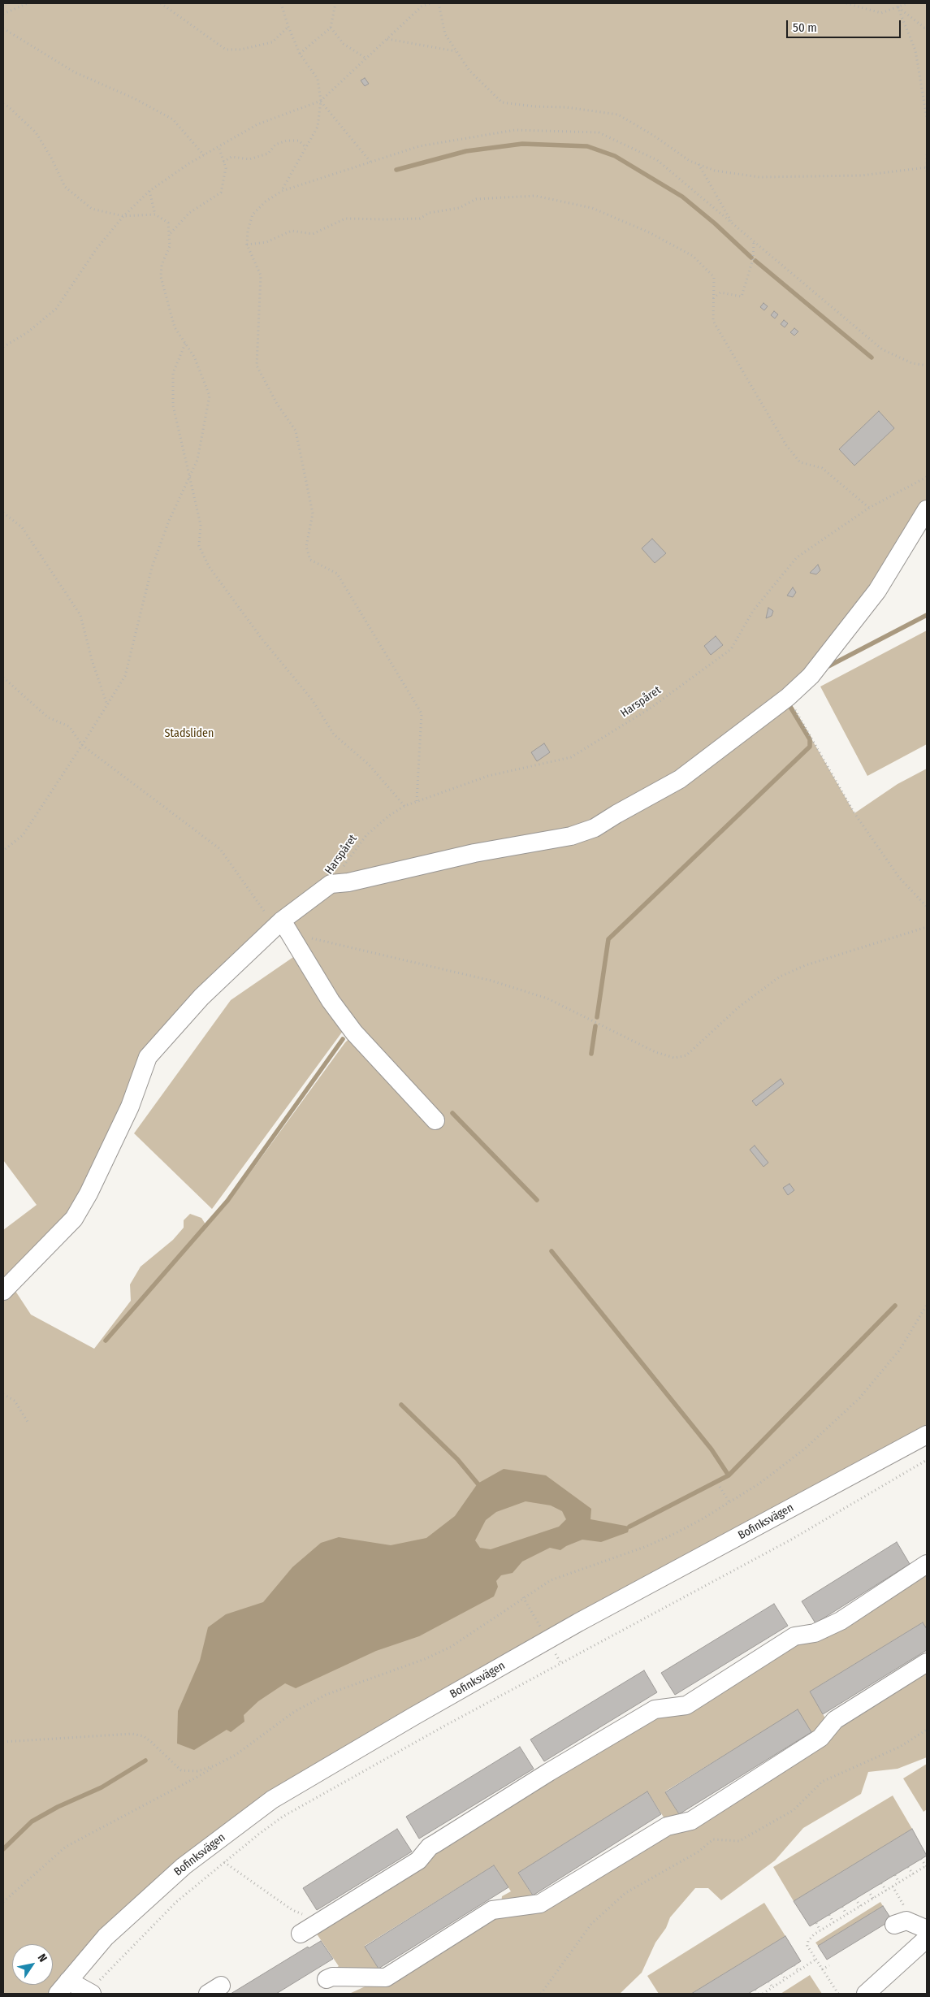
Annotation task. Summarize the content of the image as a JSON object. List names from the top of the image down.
{
  "streets": {
    "street": ["Bofinksvägen"],
    "path": ["Harspåret"]
  },
  "parks": ["Stadsliden"],
  "scale_bar": "50 m",
  "north": "top right"
}
